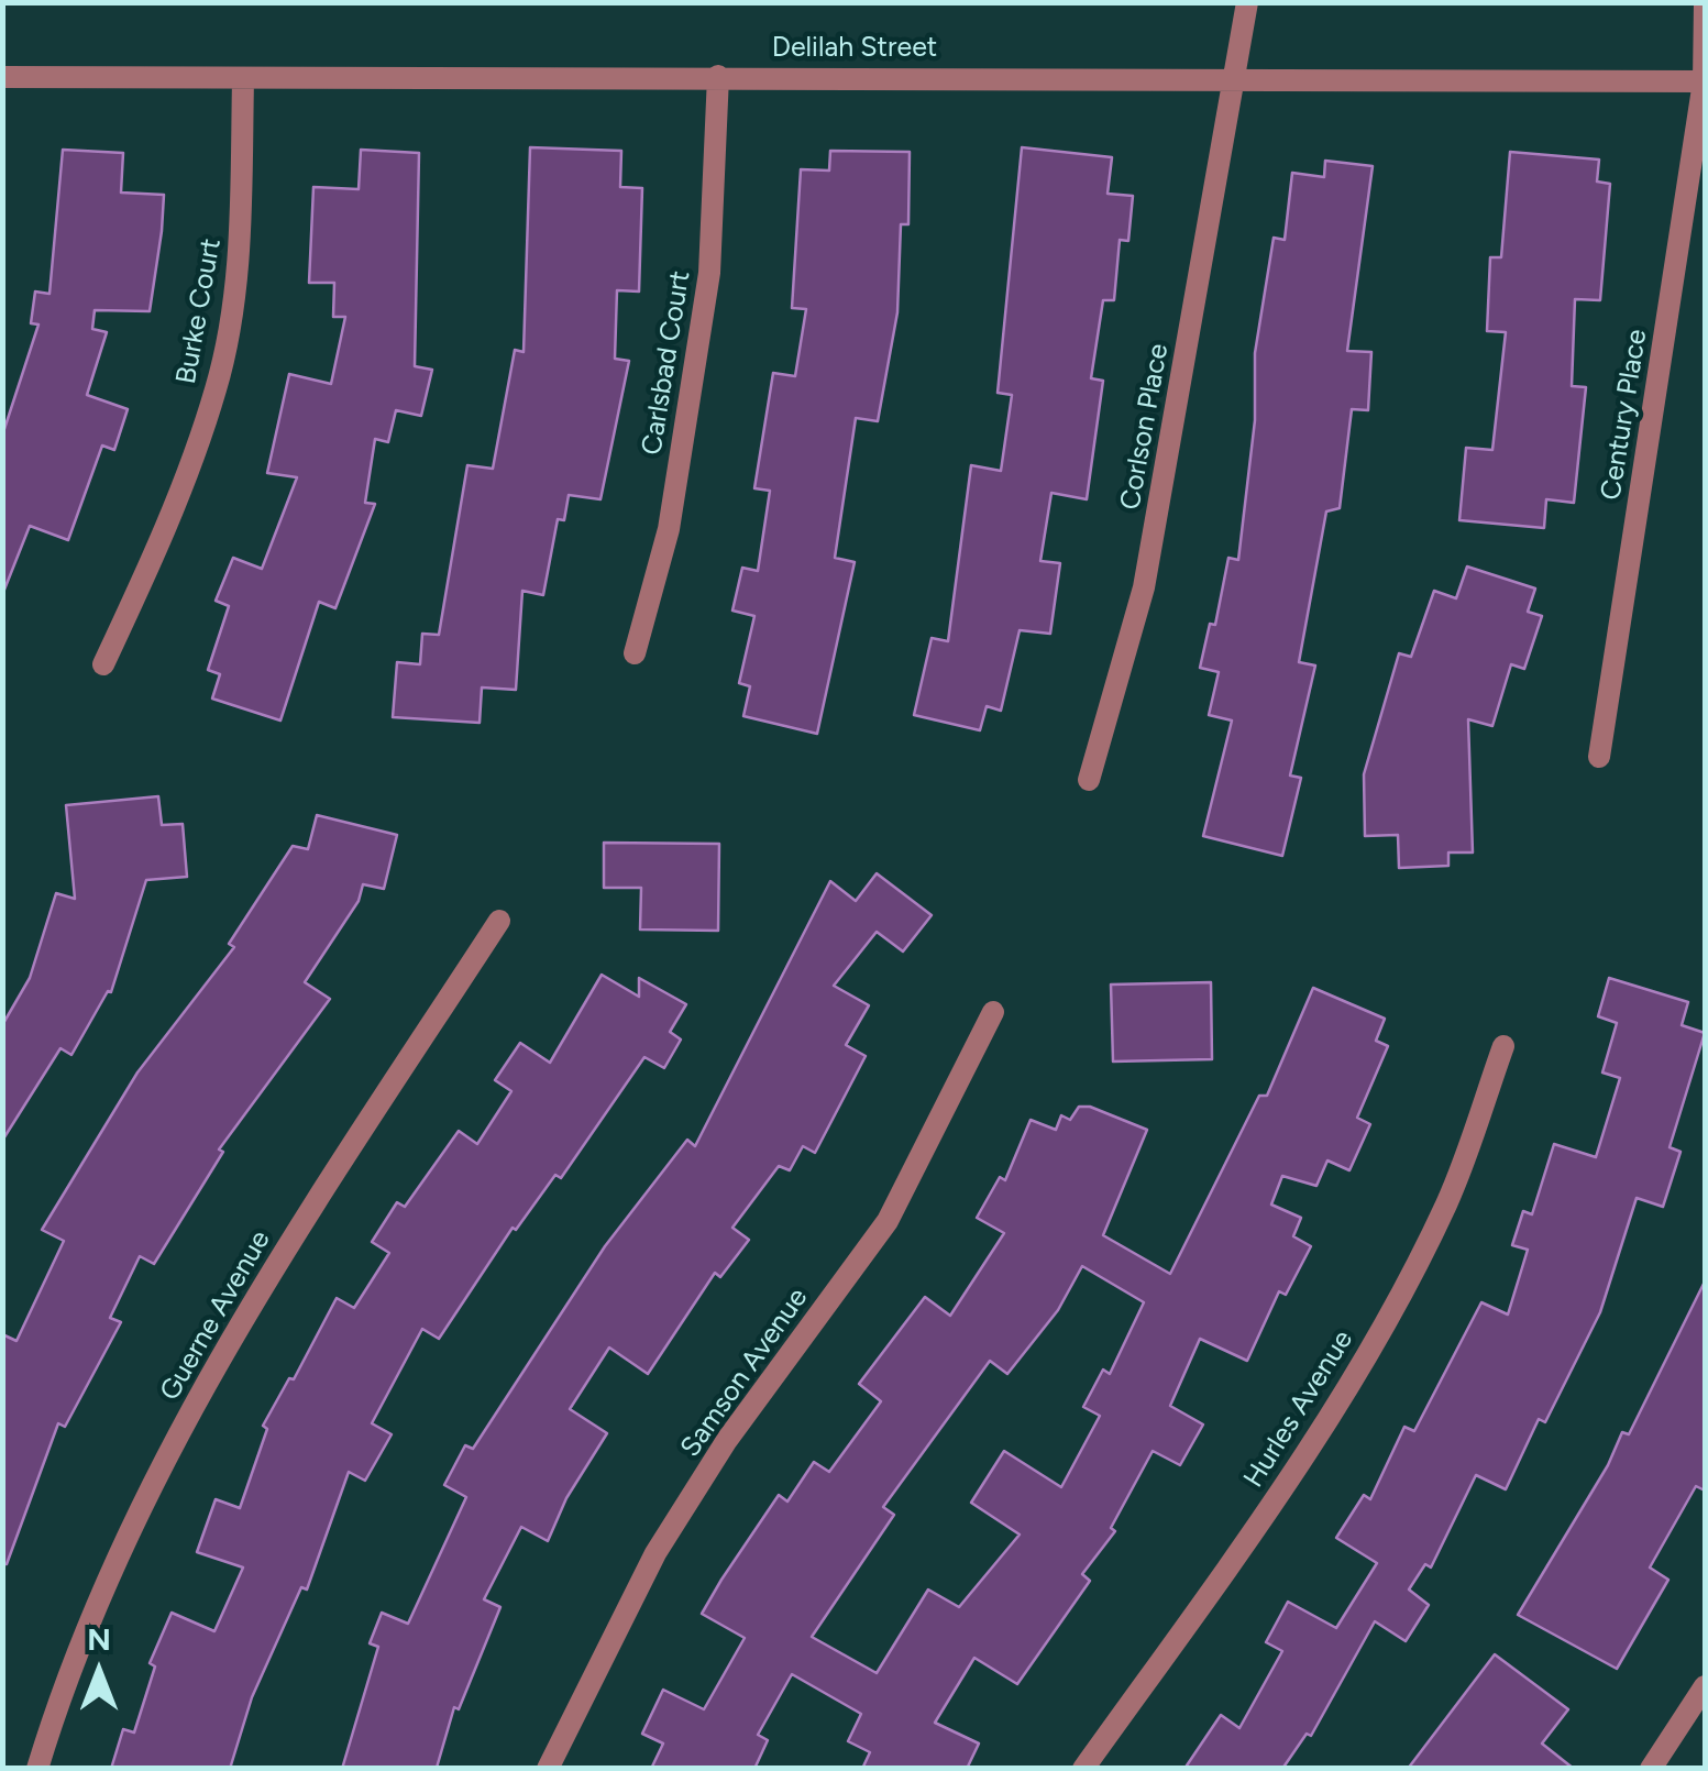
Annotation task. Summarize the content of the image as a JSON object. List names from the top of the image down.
{
  "streets": {
    "street": [
      "Delilah Street",
      "Burke Court",
      "Carlsbad Court",
      "Century Place",
      "Corlson Place",
      "Guerne Avenue",
      "Samson Avenue",
      "Hurles Avenue"
    ]
  },
  "crossings": [
    ["Delilah Street", "Burke Court"],
    ["Delilah Street", "Carlsbad Court"],
    ["Delilah Street", "Century Place"],
    ["Delilah Street", "Corlson Place"]
  ],
  "north": "top"
}
